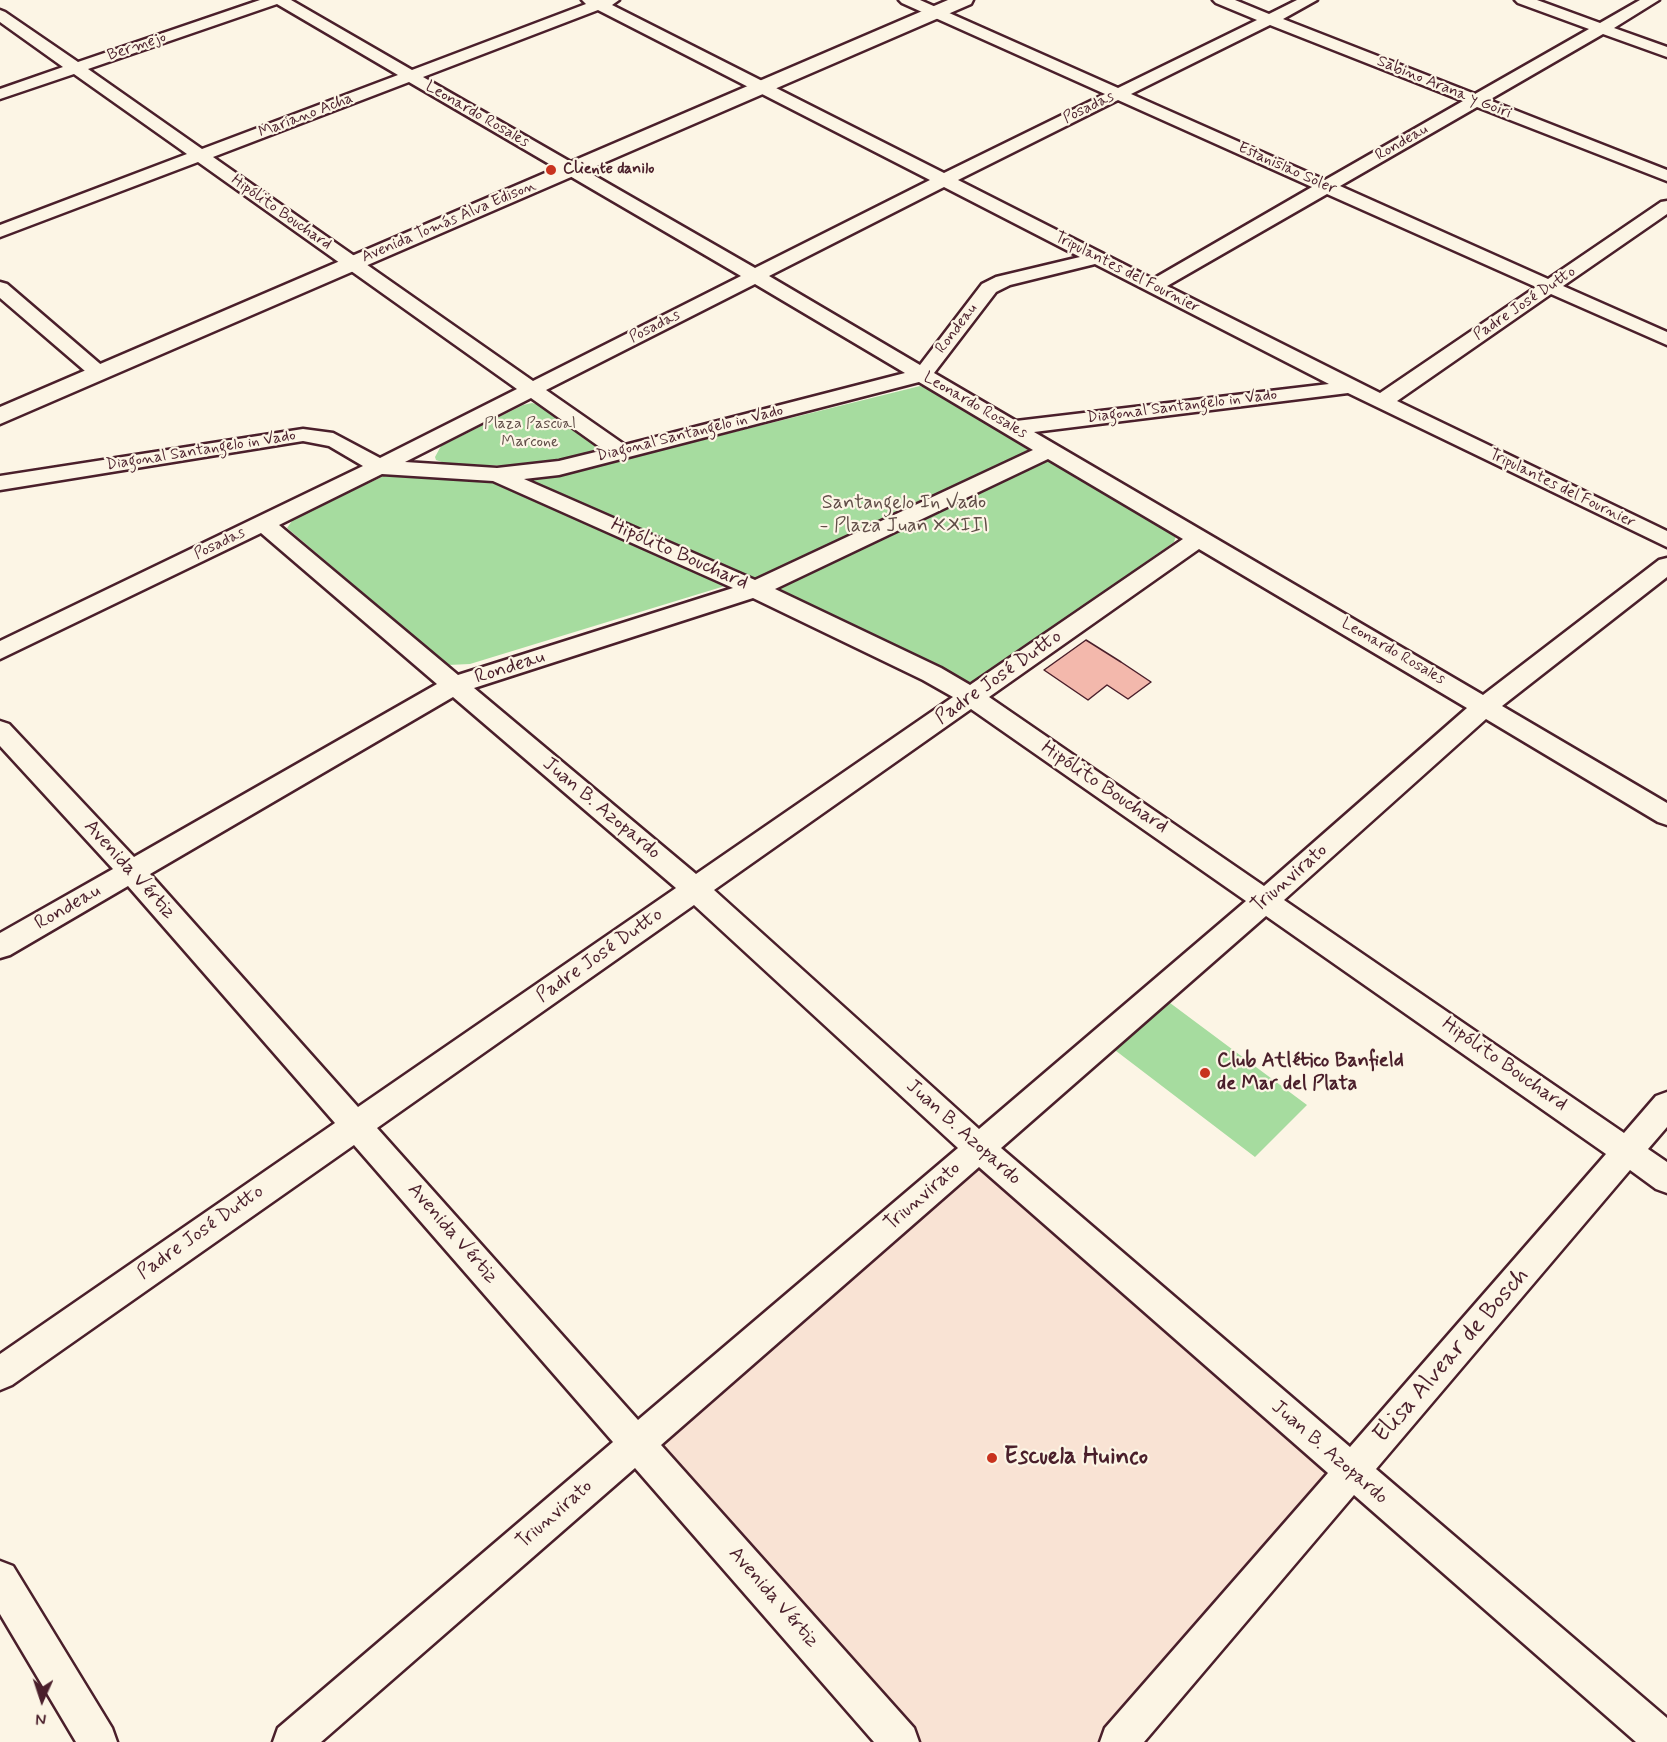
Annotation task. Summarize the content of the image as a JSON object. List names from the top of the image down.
{
  "streets": {
    "main road": ["Avenida Tomás Alva Edison"],
    "street": [
      "Bermejo",
      "Sabino Arana y Goiri",
      "Posadas",
      "Leonardo Rosales",
      "Mariano Acha",
      "Rondeau",
      "Estanislao Soler",
      "Hipólito Bouchard",
      "Tripulantes del Fournier",
      "Padre José Dutto",
      "Diagonal Santangelo in Vado",
      "Juan B. Azopardo",
      "Avenida Vértiz",
      "Triunvirato",
      "Elisa Alvear de Bosch"
    ]
  },
  "crossings": [
    ["Bermejo", "Hipólito Bouchard"],
    ["Sabino Arana y Goiri", "Posadas"],
    ["Sabino Arana y Goiri", "Rondeau"],
    ["Posadas", "Leonardo Rosales"],
    ["Posadas", "Estanislao Soler"],
    ["Posadas", "Hipólito Bouchard"],
    ["Posadas", "Tripulantes del Fournier"],
    ["Posadas", "Diagonal Santangelo in Vado"],
    ["Posadas", "Juan B. Azopardo"],
    ["Leonardo Rosales", "Mariano Acha"],
    ["Leonardo Rosales", "Rondeau"],
    ["Leonardo Rosales", "Avenida Tomás Alva Edison"],
    ["Leonardo Rosales", "Padre José Dutto"],
    ["Leonardo Rosales", "Diagonal Santangelo in Vado"],
    ["Leonardo Rosales", "Triunvirato"],
    ["Mariano Acha", "Hipólito Bouchard"],
    ["Mariano Acha", "Tripulantes del Fournier"],
    ["Rondeau", "Estanislao Soler"],
    ["Rondeau", "Hipólito Bouchard"],
    ["Rondeau", "Tripulantes del Fournier"],
    ["Rondeau", "Diagonal Santangelo in Vado"],
    ["Rondeau", "Juan B. Azopardo"],
    ["Rondeau", "Avenida Vértiz"],
    ["Estanislao Soler", "Avenida Tomás Alva Edison"],
    ["Estanislao Soler", "Padre José Dutto"],
    ["Hipólito Bouchard", "Avenida Tomás Alva Edison"],
    ["Hipólito Bouchard", "Padre José Dutto"],
    ["Hipólito Bouchard", "Diagonal Santangelo in Vado"],
    ["Hipólito Bouchard", "Triunvirato"],
    ["Hipólito Bouchard", "Elisa Alvear de Bosch"],
    ["Avenida Tomás Alva Edison", "Tripulantes del Fournier"],
    ["Tripulantes del Fournier", "Padre José Dutto"],
    ["Tripulantes del Fournier", "Diagonal Santangelo in Vado"],
    ["Padre José Dutto", "Juan B. Azopardo"],
    ["Padre José Dutto", "Avenida Vértiz"],
    ["Juan B. Azopardo", "Triunvirato"],
    ["Juan B. Azopardo", "Elisa Alvear de Bosch"],
    ["Avenida Vértiz", "Triunvirato"]
  ],
  "parks": ["Plaza Pascual Marcone", "Santangelo In Vado - Plaza Juan XXIII"],
  "places": ["Cliente danilo", "Club Atlético Banfield de Mar del Plata", "Escuela Huinco"],
  "north": "bottom"
}
